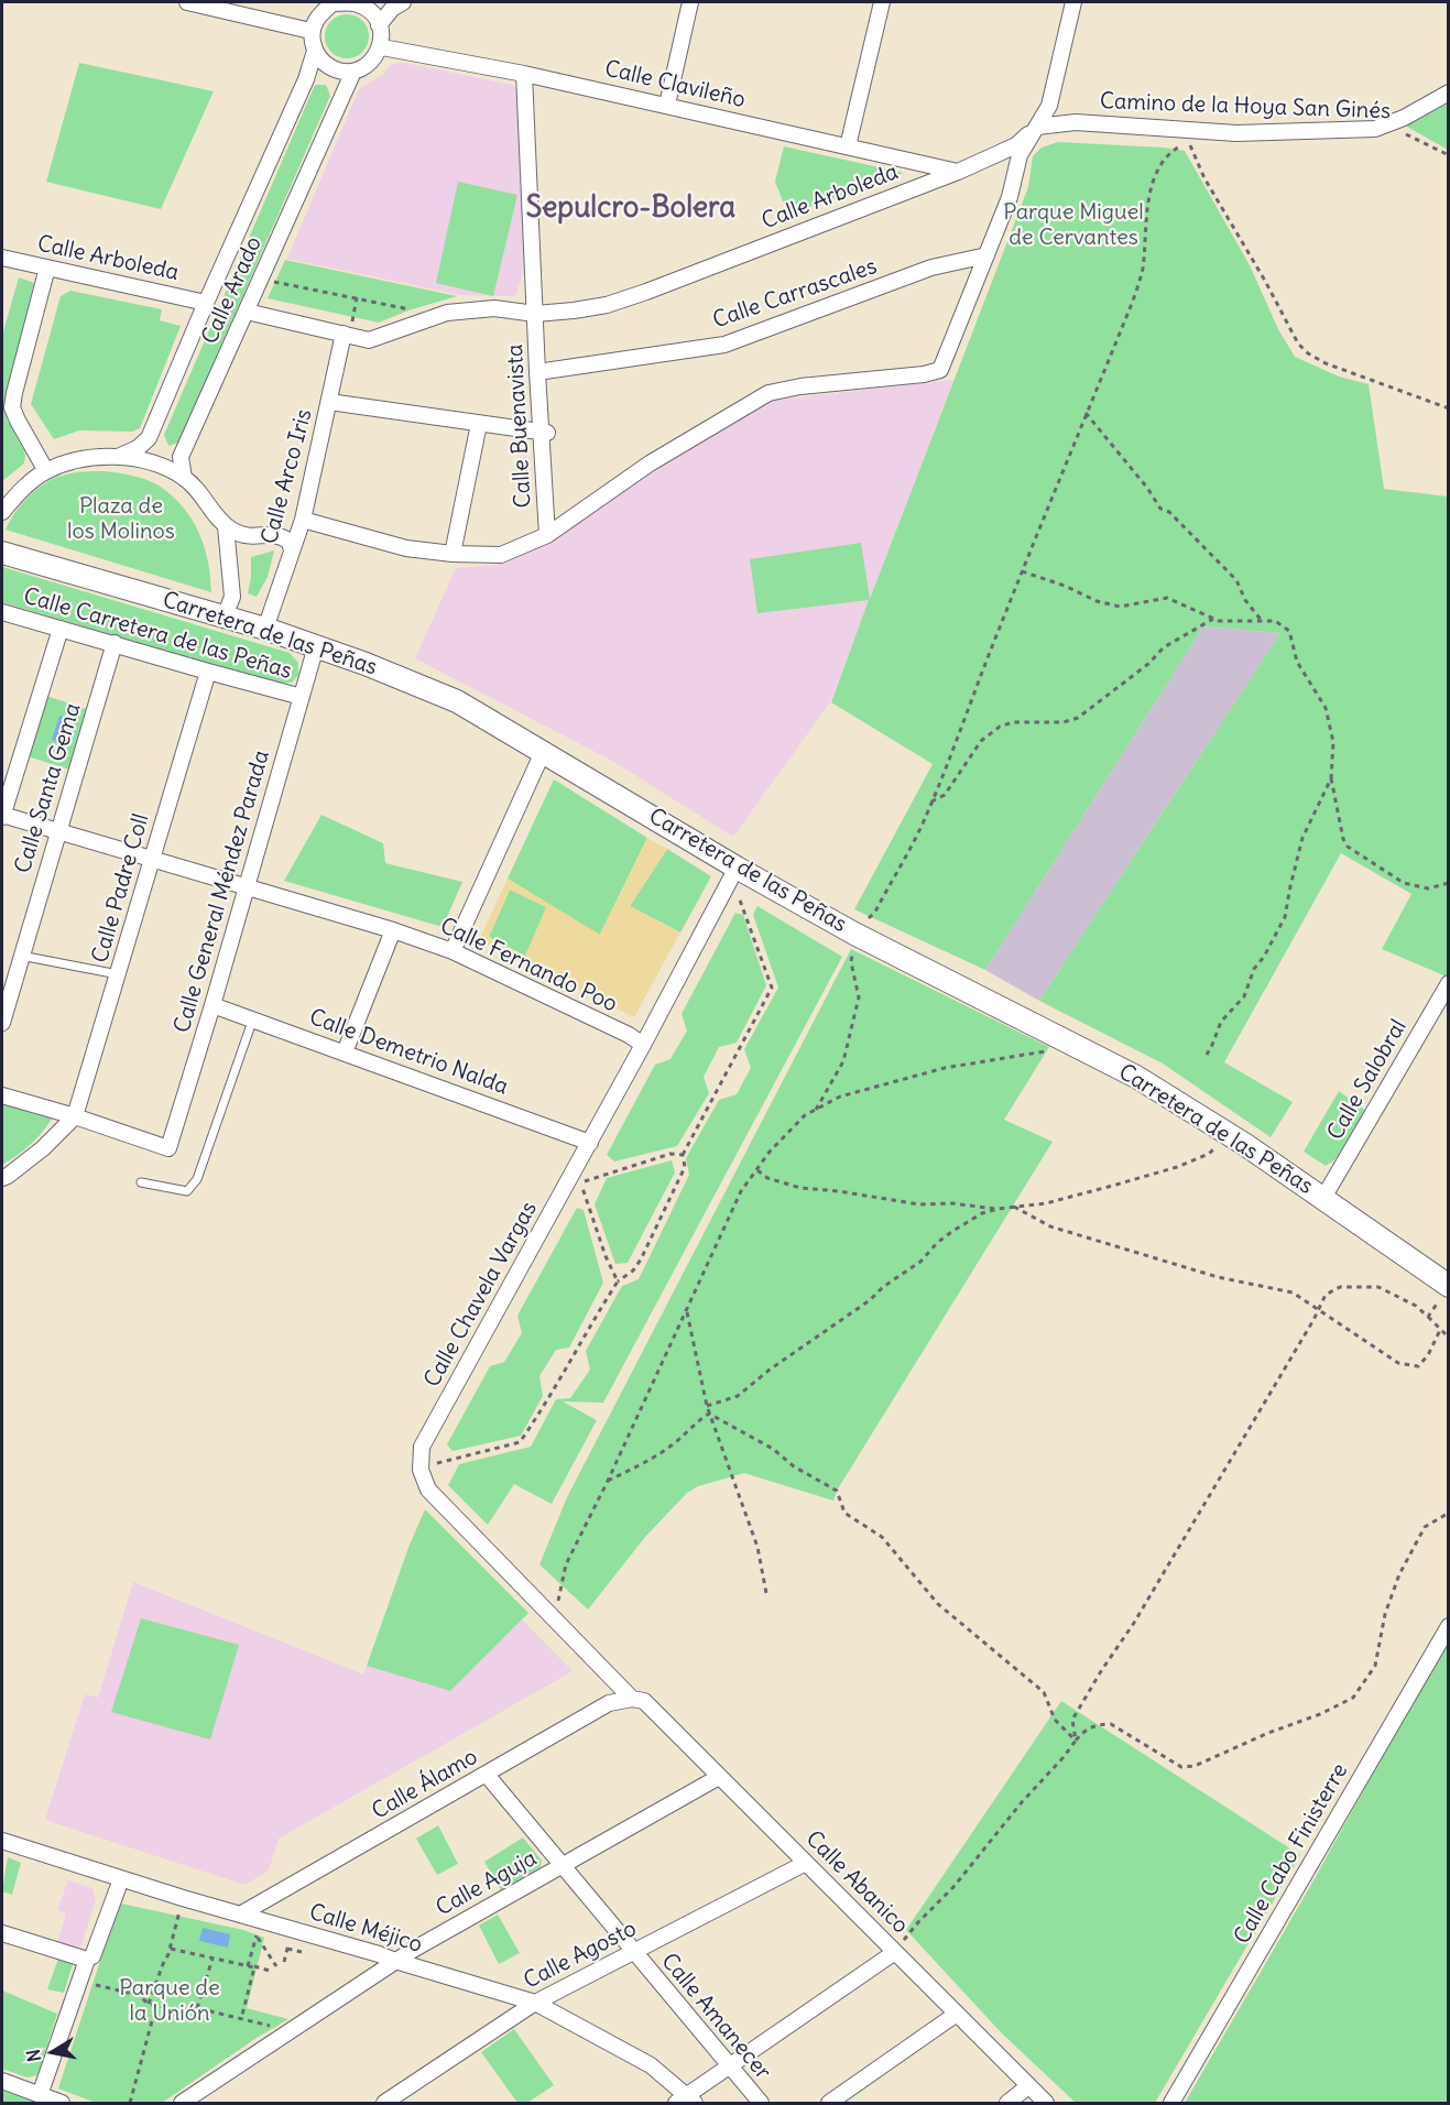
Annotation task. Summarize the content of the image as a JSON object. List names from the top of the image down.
{
  "streets": {
    "main road": ["Carretera de las Peñas"],
    "street": [
      "Calle Clavileño",
      "Camino de la Hoya San Ginés",
      "Calle Arboleda",
      "Calle Arado",
      "Calle Carrascales",
      "Calle Buenavista",
      "Calle Arco Iris",
      "Calle Carretera de las Peñas",
      "Calle Santa Gema",
      "Calle Padre Coll",
      "Calle General Méndez Parada",
      "Calle Fernando Poo",
      "Calle Demetrio Nalda",
      "Calle Salobral",
      "Calle Chavela Vargas",
      "Calle Álamo",
      "Calle Cabo Finisterre",
      "Calle Abanico",
      "Calle Aguja",
      "Calle Méjico",
      "Calle Agosto",
      "Calle Amanecer"
    ]
  },
  "crossings": [
    ["Calle Clavileño", "Calle Arboleda"],
    ["Calle Clavileño", "Calle Arado"],
    ["Calle Clavileño", "Calle Buenavista"],
    ["Camino de la Hoya San Ginés", "Calle Arboleda"],
    ["Calle Arboleda", "Calle Arado"],
    ["Calle Arboleda", "Calle Buenavista"],
    ["Calle Arboleda", "Calle Arco Iris"],
    ["Calle Carrascales", "Calle Buenavista"],
    ["Calle Arco Iris", "Carretera de las Peñas"],
    ["Calle Carretera de las Peñas", "Calle Santa Gema"],
    ["Calle Carretera de las Peñas", "Calle Padre Coll"],
    ["Calle Carretera de las Peñas", "Calle General Méndez Parada"],
    ["Carretera de las Peñas", "Calle General Méndez Parada"],
    ["Carretera de las Peñas", "Calle Salobral"],
    ["Carretera de las Peñas", "Calle Chavela Vargas"],
    ["Calle Santa Gema", "Calle Fernando Poo"],
    ["Calle Padre Coll", "Calle General Méndez Parada"],
    ["Calle Padre Coll", "Calle Fernando Poo"],
    ["Calle General Méndez Parada", "Calle Fernando Poo"],
    ["Calle General Méndez Parada", "Calle Demetrio Nalda"],
    ["Calle Fernando Poo", "Calle Chavela Vargas"],
    ["Calle Demetrio Nalda", "Calle Chavela Vargas"],
    ["Calle Chavela Vargas", "Calle Álamo"],
    ["Calle Chavela Vargas", "Calle Abanico"],
    ["Calle Álamo", "Calle Abanico"],
    ["Calle Álamo", "Calle Méjico"],
    ["Calle Álamo", "Calle Amanecer"],
    ["Calle Abanico", "Calle Aguja"],
    ["Calle Abanico", "Calle Agosto"],
    ["Calle Aguja", "Calle Méjico"],
    ["Calle Aguja", "Calle Amanecer"],
    ["Calle Méjico", "Calle Agosto"],
    ["Calle Agosto", "Calle Amanecer"]
  ],
  "districts": ["Sepulcro-Bolera"],
  "parks": ["Parque Miguel de Cervantes", "Plaza de los Molinos", "Parque de la Unión"],
  "north": "left"
}
